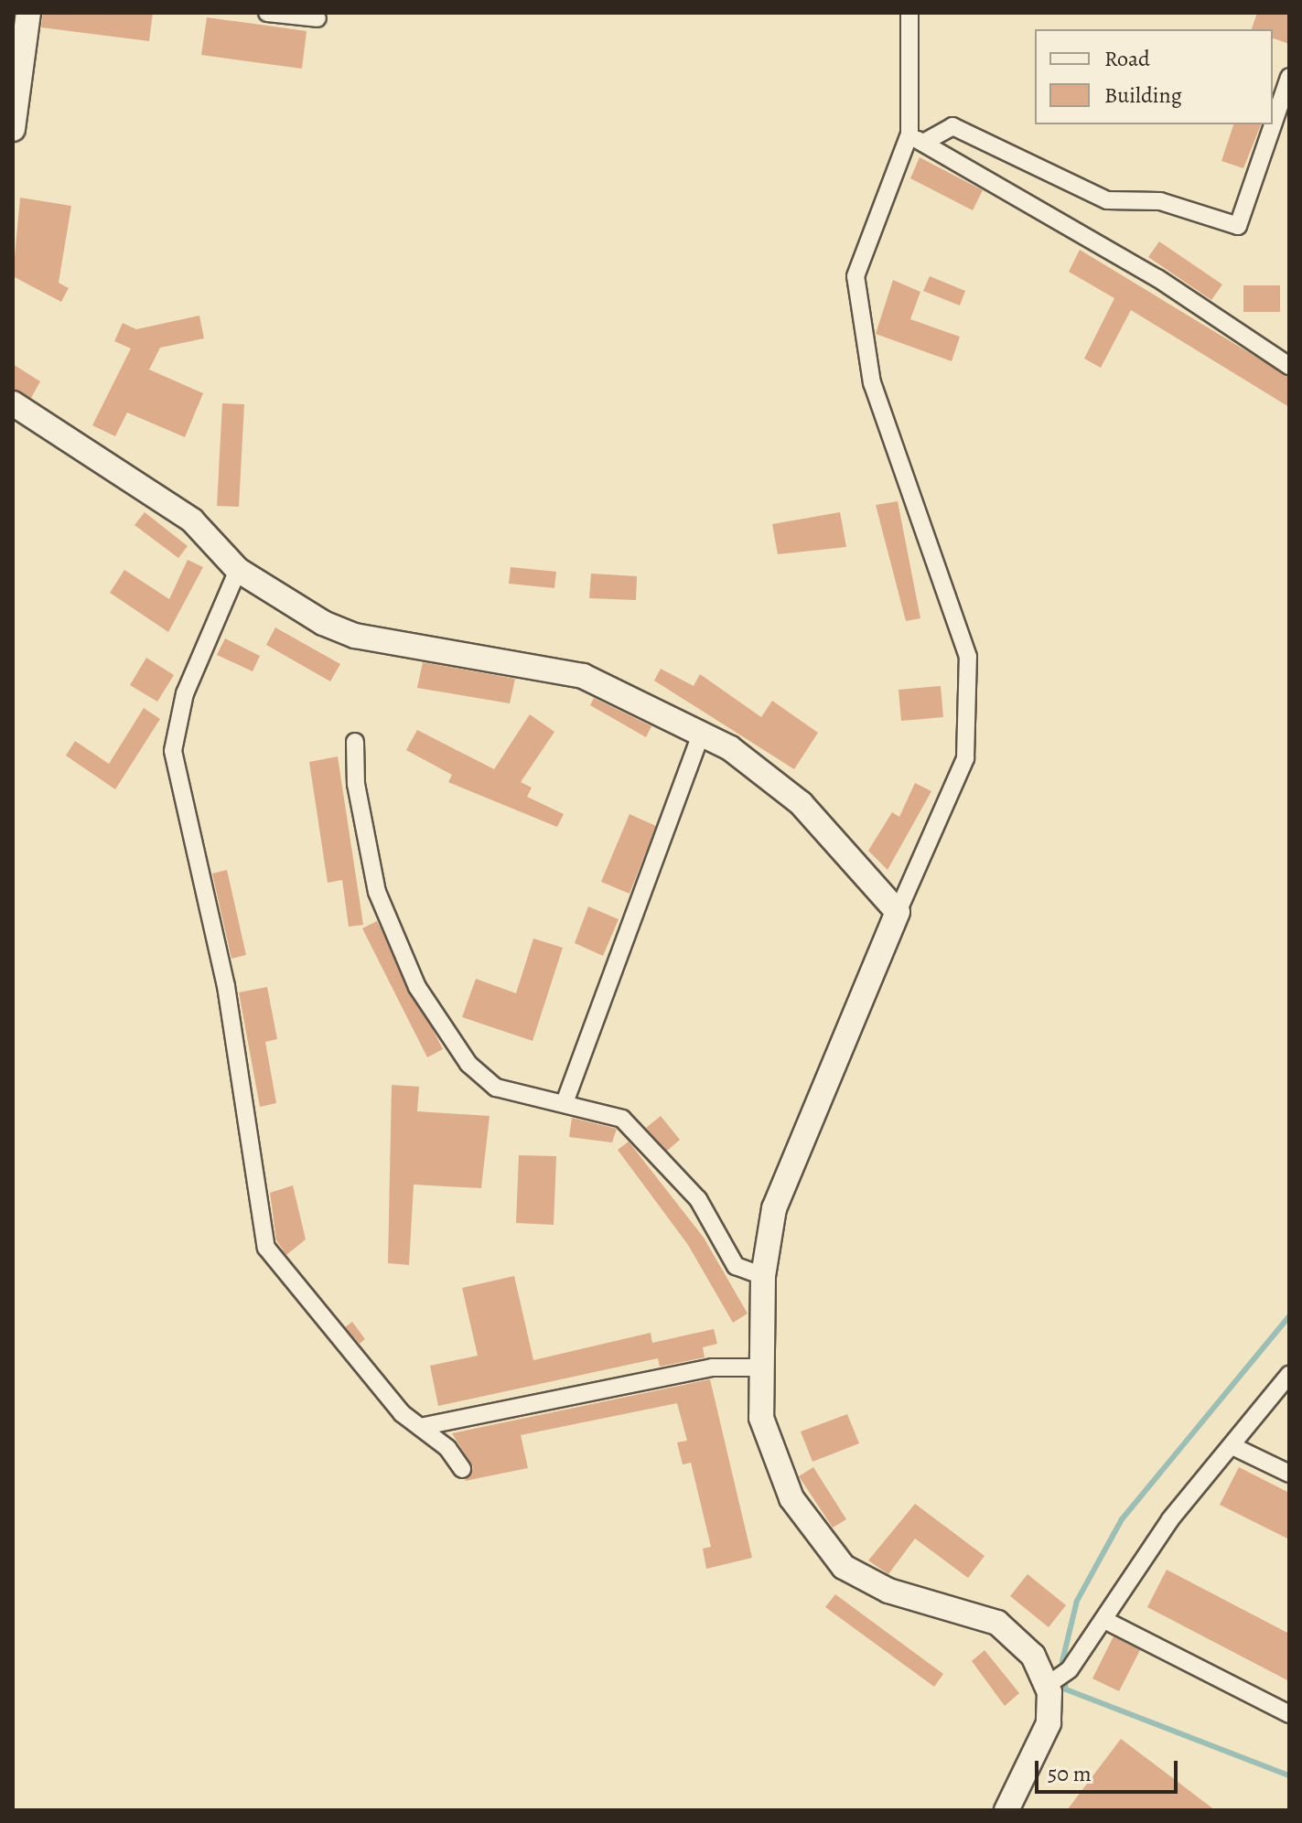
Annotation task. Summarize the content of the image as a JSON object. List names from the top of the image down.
{
  "legend": ["Road", "Building"],
  "scale_bar": "50 m"
}
